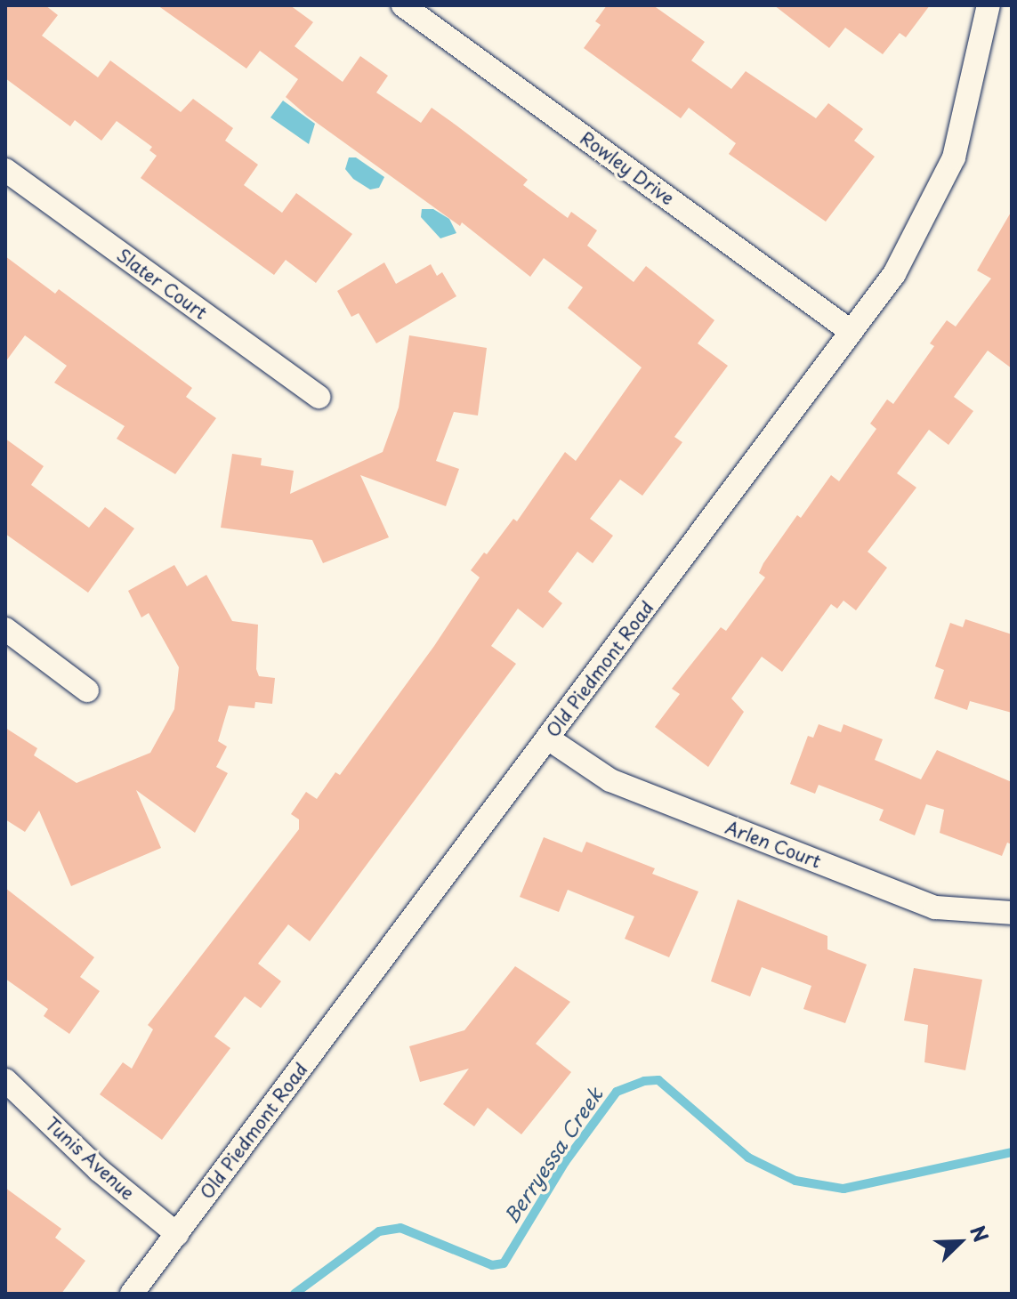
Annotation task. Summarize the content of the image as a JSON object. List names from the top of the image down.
{
  "streets": {
    "street": [
      "Rowley Drive",
      "Slater Court",
      "Old Piedmont Road",
      "Arlen Court",
      "Tunis Avenue"
    ]
  },
  "crossings": [
    ["Rowley Drive", "Old Piedmont Road"],
    ["Old Piedmont Road", "Arlen Court"],
    ["Old Piedmont Road", "Tunis Avenue"]
  ],
  "water": ["Berryessa Creek"],
  "north": "top right"
}
